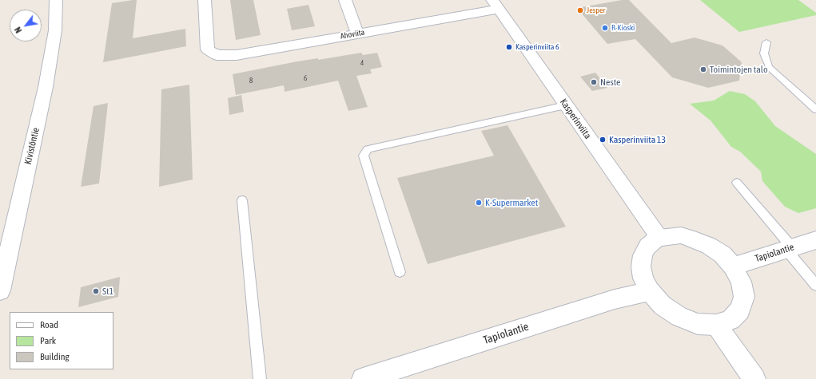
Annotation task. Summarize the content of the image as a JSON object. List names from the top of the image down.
{
  "streets": {
    "street": [
      "Ahoviita",
      "Kasperinviita",
      "Kivistöntie",
      "Tapiolantie"
    ]
  },
  "crossings": [
    ["Ahoviita", "Kasperinviita"],
    ["Kasperinviita", "Tapiolantie"]
  ],
  "places": [
    "Jesper",
    "R-Kioski",
    "Kasperinviita 6",
    "Toimintojen talo",
    "Neste",
    "Kasperinviita 13",
    "K-Supermarket",
    "St1"
  ],
  "house_numbers": ["4", "6", "8"],
  "legend": ["Road", "Park", "Building"],
  "north": "bottom left"
}
